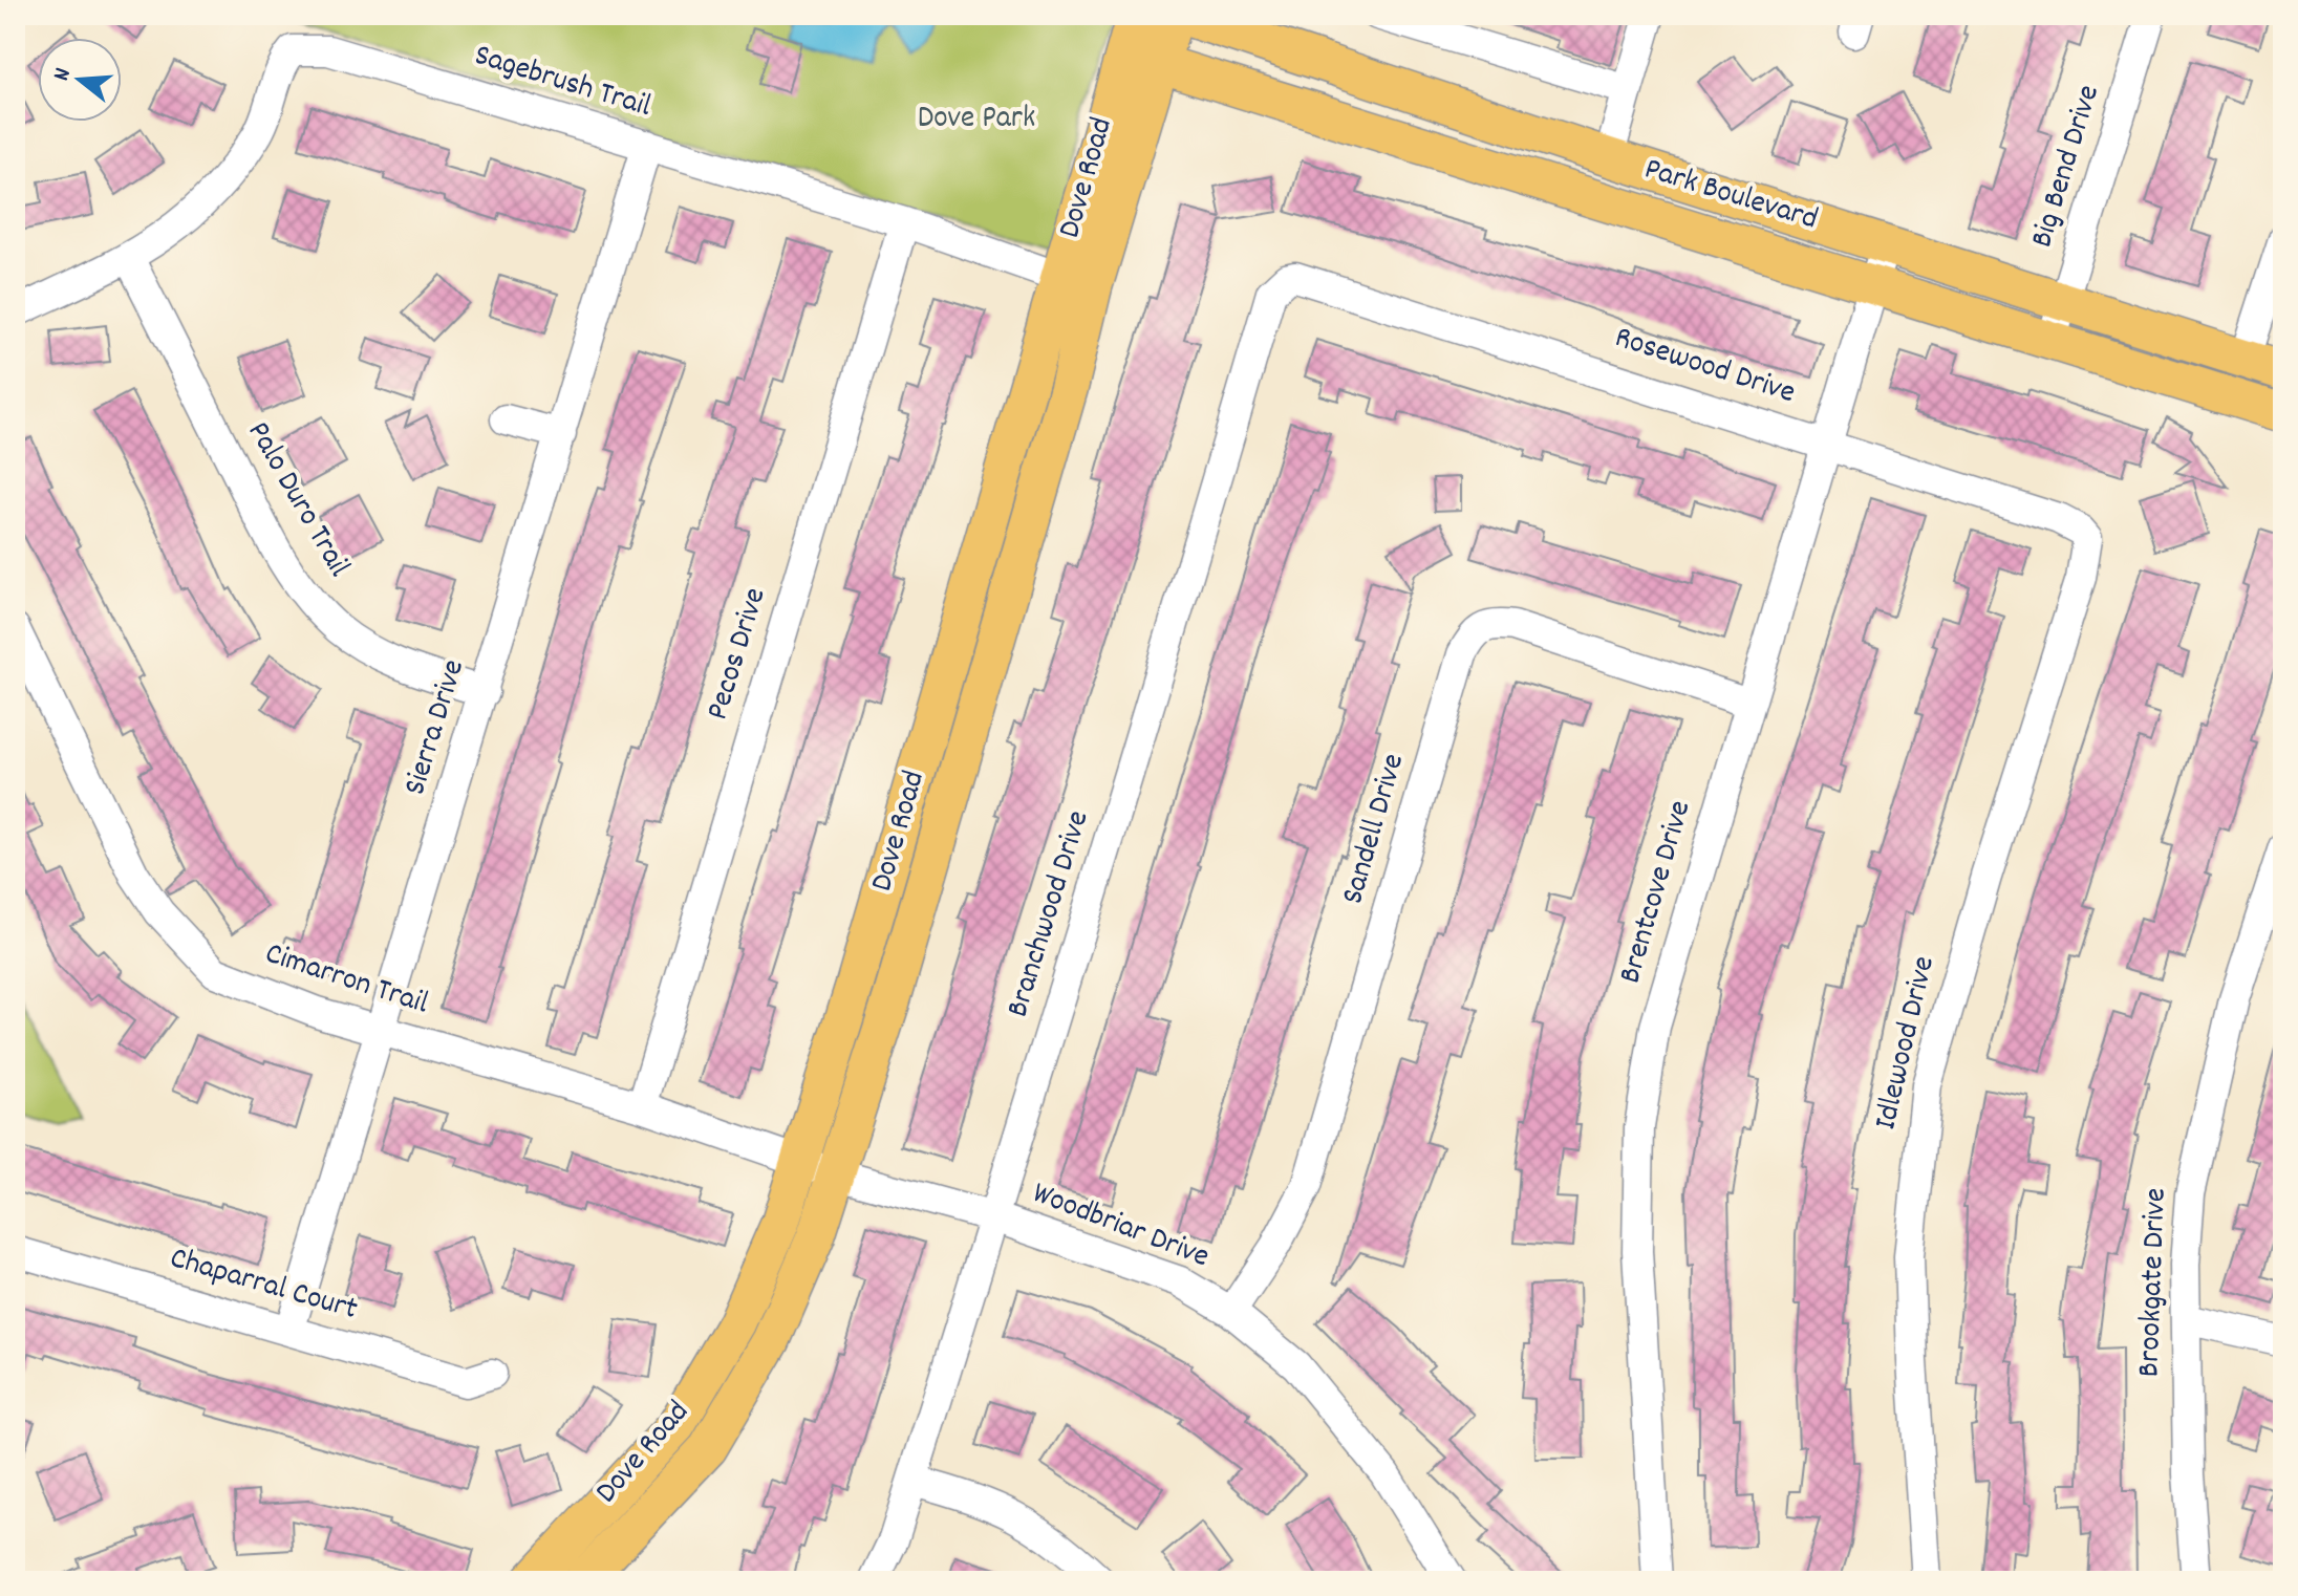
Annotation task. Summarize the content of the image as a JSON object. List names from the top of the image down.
{
  "streets": {
    "main road": ["Dove Road", "Park Boulevard"],
    "street": [
      "Sagebrush Trail",
      "Big Bend Drive",
      "Rosewood Drive",
      "Palo Duro Trail",
      "Pecos Drive",
      "Sierra Drive",
      "Sandell Drive",
      "Brentcove Drive",
      "Branchwood Drive",
      "Cimarron Trail",
      "Idlewood Drive",
      "Woodbriar Drive",
      "Brookgate Drive",
      "Chaparral Court"
    ]
  },
  "crossings": [
    ["Sagebrush Trail", "Dove Road"],
    ["Sagebrush Trail", "Palo Duro Trail"],
    ["Sagebrush Trail", "Pecos Drive"],
    ["Sagebrush Trail", "Sierra Drive"],
    ["Big Bend Drive", "Park Boulevard"],
    ["Dove Road", "Park Boulevard"],
    ["Dove Road", "Cimarron Trail"],
    ["Dove Road", "Woodbriar Drive"],
    ["Park Boulevard", "Brentcove Drive"],
    ["Rosewood Drive", "Brentcove Drive"],
    ["Rosewood Drive", "Branchwood Drive"],
    ["Rosewood Drive", "Idlewood Drive"],
    ["Palo Duro Trail", "Sierra Drive"],
    ["Pecos Drive", "Cimarron Trail"],
    ["Sierra Drive", "Cimarron Trail"],
    ["Sierra Drive", "Chaparral Court"],
    ["Sandell Drive", "Brentcove Drive"],
    ["Sandell Drive", "Woodbriar Drive"],
    ["Branchwood Drive", "Woodbriar Drive"],
    ["Cimarron Trail", "Woodbriar Drive"]
  ],
  "parks": ["Dove Park"],
  "north": "left"
}
